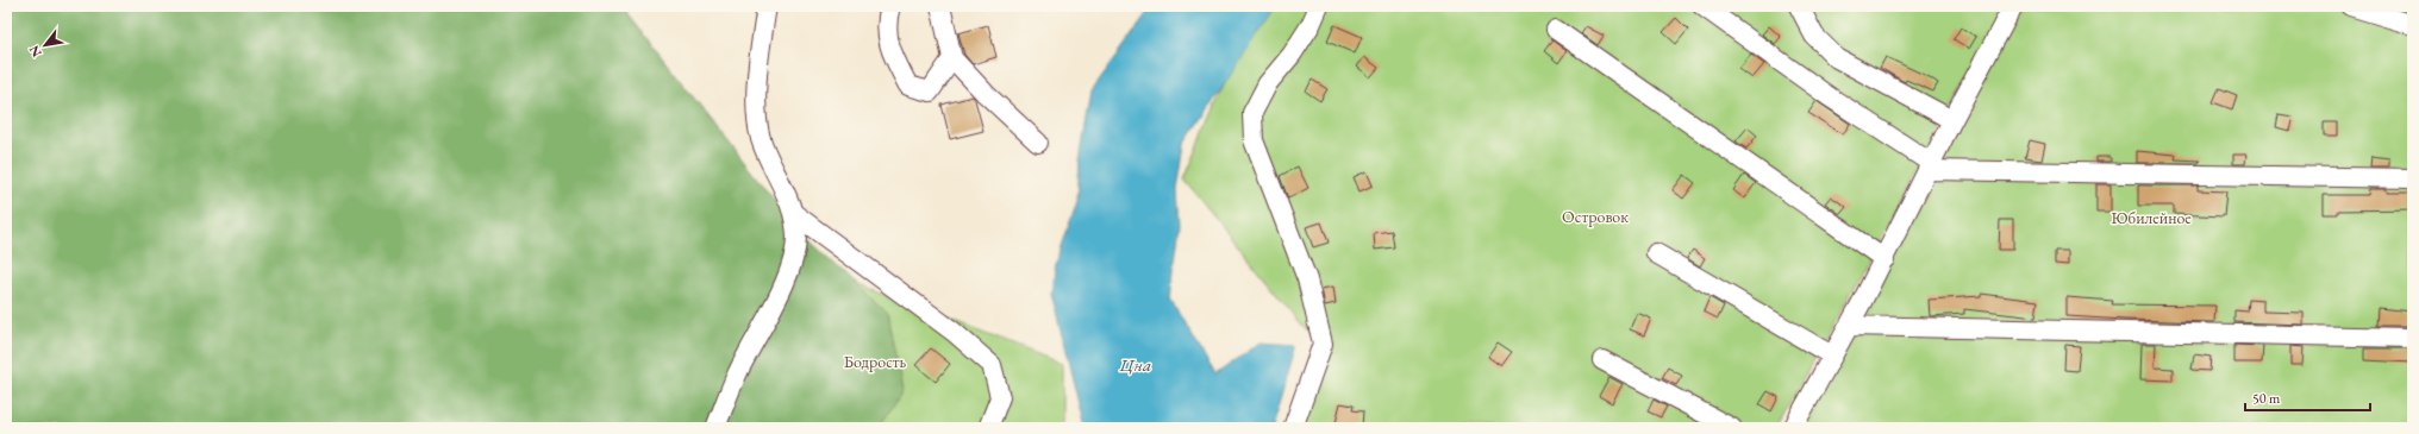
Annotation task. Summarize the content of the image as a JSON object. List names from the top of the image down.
{
  "water": ["Цна"],
  "parks": ["Островок", "Юбилейное", "Бодрость"],
  "scale_bar": "50 m",
  "north": "bottom left"
}
